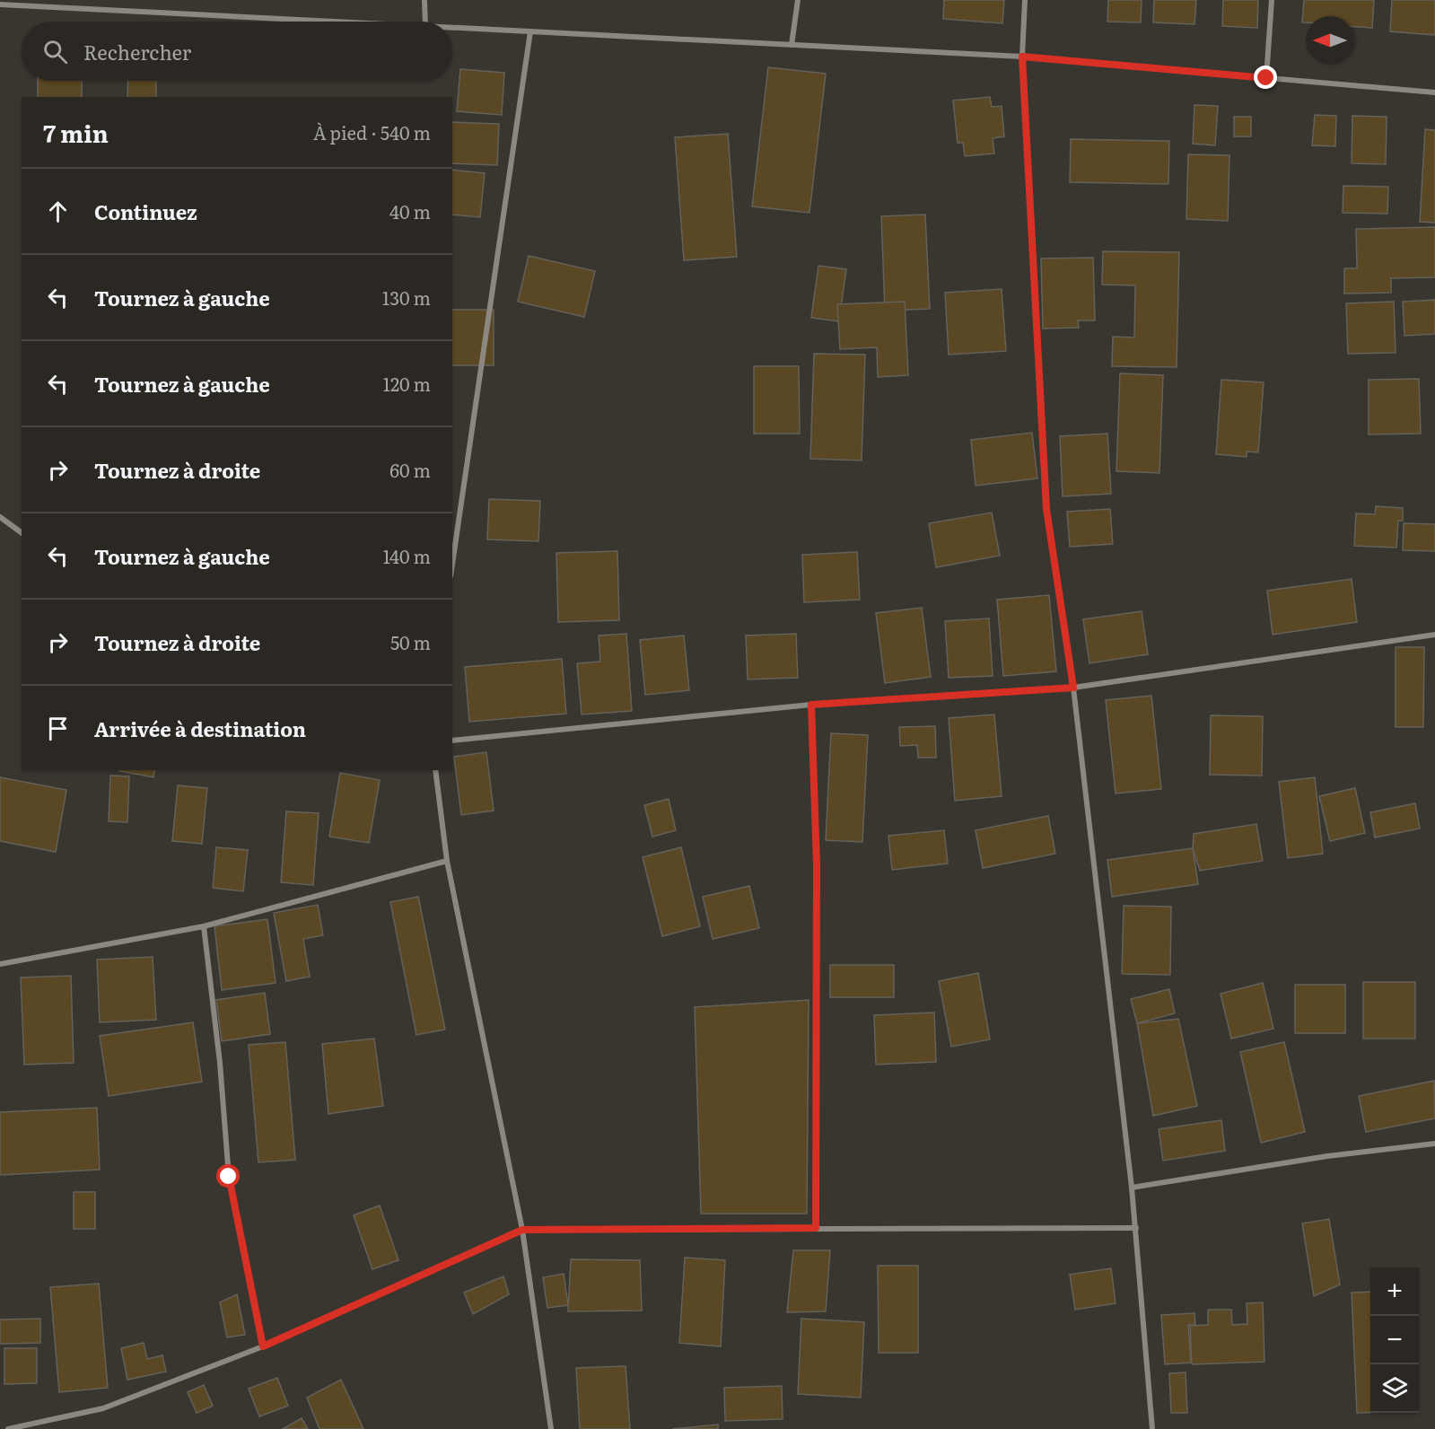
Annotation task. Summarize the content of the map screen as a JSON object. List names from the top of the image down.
{
  "north": "left",
  "page": {
    "search": "Rechercher",
    "heading": ["7 min", "À pied · 540 m"],
    "list": [
      ["Continuez", "40 m"],
      ["Tournez à gauche", "130 m"],
      ["Tournez à gauche", "120 m"],
      ["Tournez à droite", "60 m"],
      ["Tournez à gauche", "140 m"],
      ["Tournez à droite", "50 m"],
      "Arrivée à destination"
    ],
    "map_buttons": ["+", "−"]
  }
}
